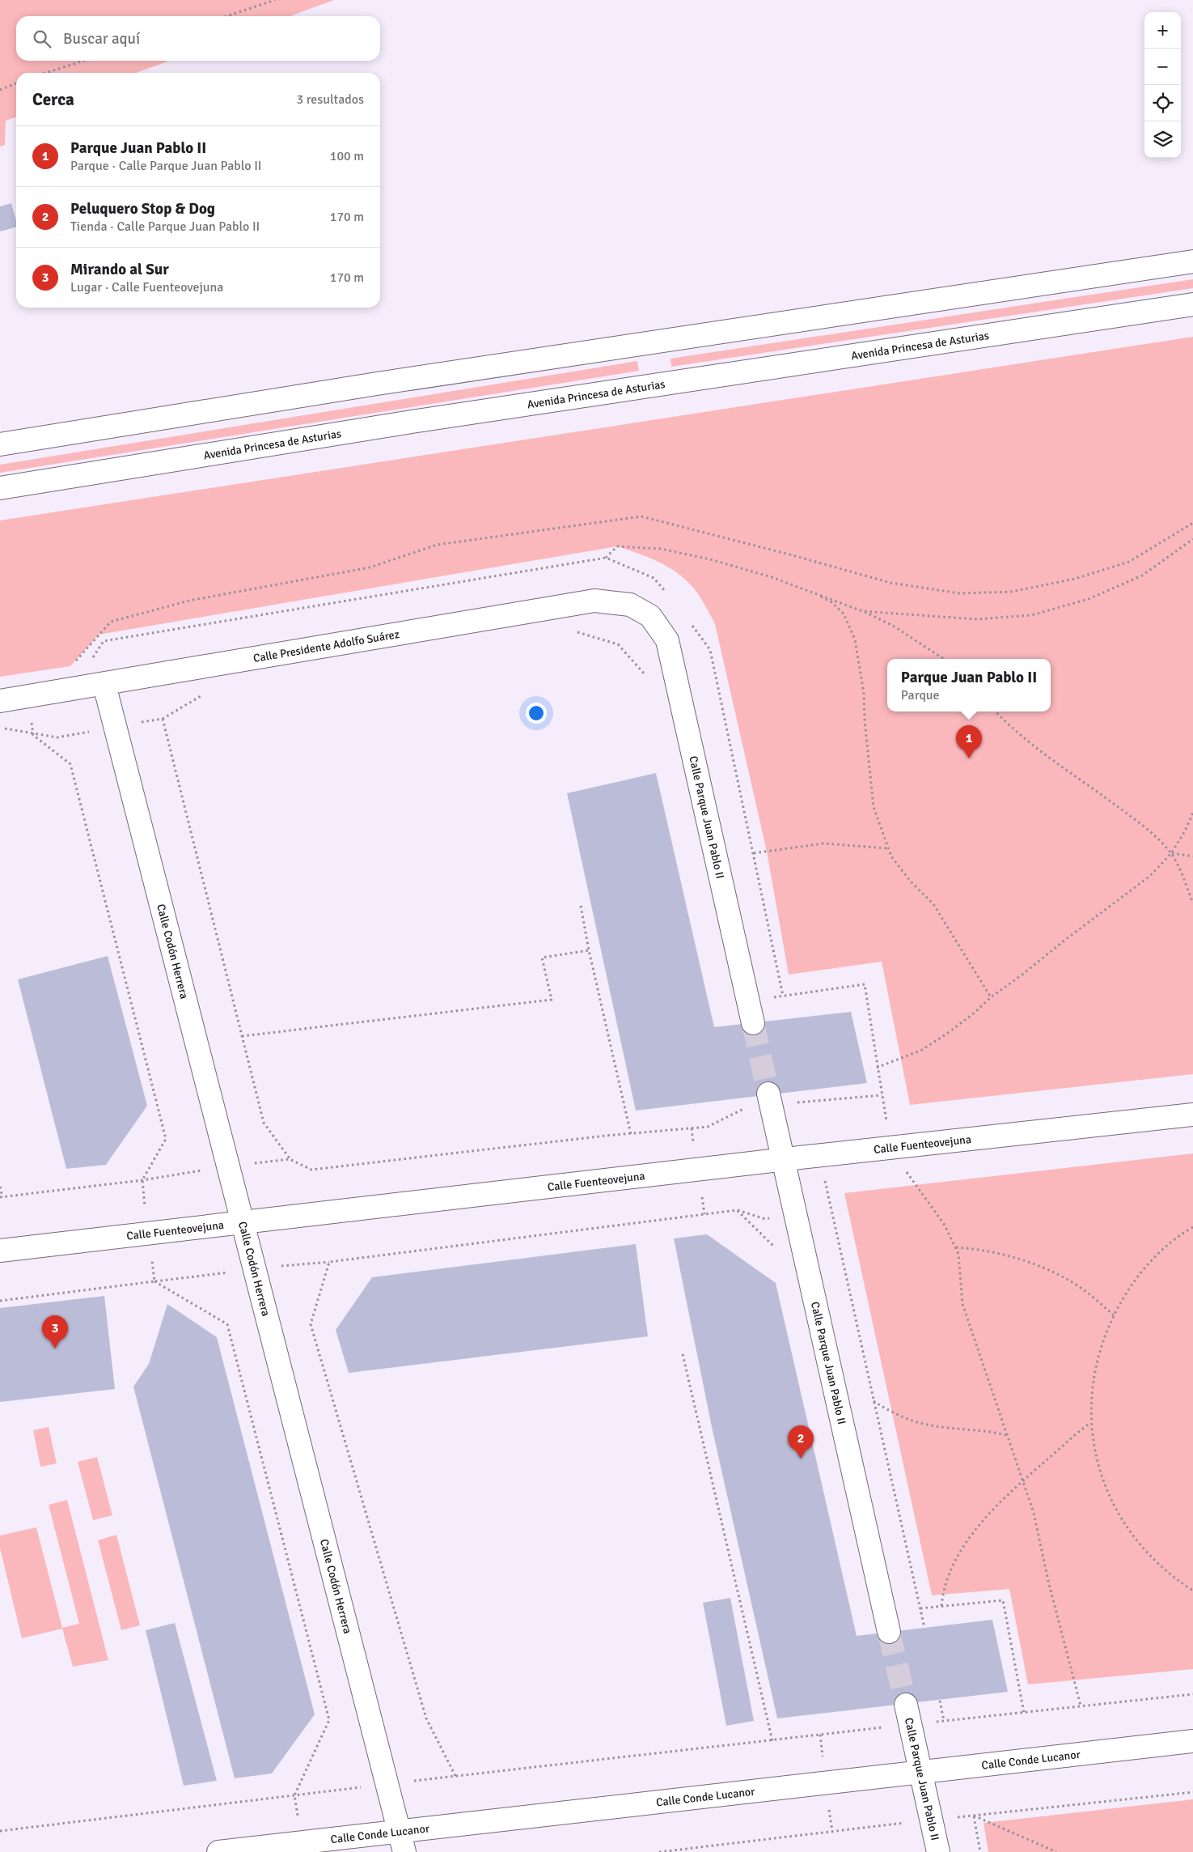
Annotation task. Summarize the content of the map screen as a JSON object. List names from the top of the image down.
{
  "streets": {
    "street": [
      "Avenida Princesa de Asturias",
      "Calle Presidente Adolfo Suárez",
      "Calle Parque Juan Pablo II",
      "Calle Codón Herrera",
      "Calle Fuenteovejuna",
      "Calle Conde Lucanor"
    ]
  },
  "crossings": [
    ["Calle Presidente Adolfo Suárez", "Calle Parque Juan Pablo II"],
    ["Calle Presidente Adolfo Suárez", "Calle Codón Herrera"],
    ["Calle Parque Juan Pablo II", "Calle Fuenteovejuna"],
    ["Calle Parque Juan Pablo II", "Calle Conde Lucanor"],
    ["Calle Codón Herrera", "Calle Fuenteovejuna"],
    ["Calle Codón Herrera", "Calle Conde Lucanor"]
  ],
  "page": {
    "map_buttons": ["+", "−"],
    "search": "Buscar aquí",
    "heading": ["Cerca", "3 resultados"],
    "list": [
      {
        "mark": "1",
        "name": "Parque Juan Pablo II",
        "note": "Parque · Calle Parque Juan Pablo II",
        "value": "100 m"
      },
      {
        "mark": "2",
        "name": "Peluquero Stop & Dog",
        "note": "Tienda · Calle Parque Juan Pablo II",
        "value": "170 m"
      },
      {
        "mark": "3",
        "name": "Mirando al Sur",
        "note": "Lugar · Calle Fuenteovejuna",
        "value": "170 m"
      }
    ],
    "popup": ["Parque Juan Pablo II", "Parque"],
    "pins": ["1", "3", "2"]
  }
}
